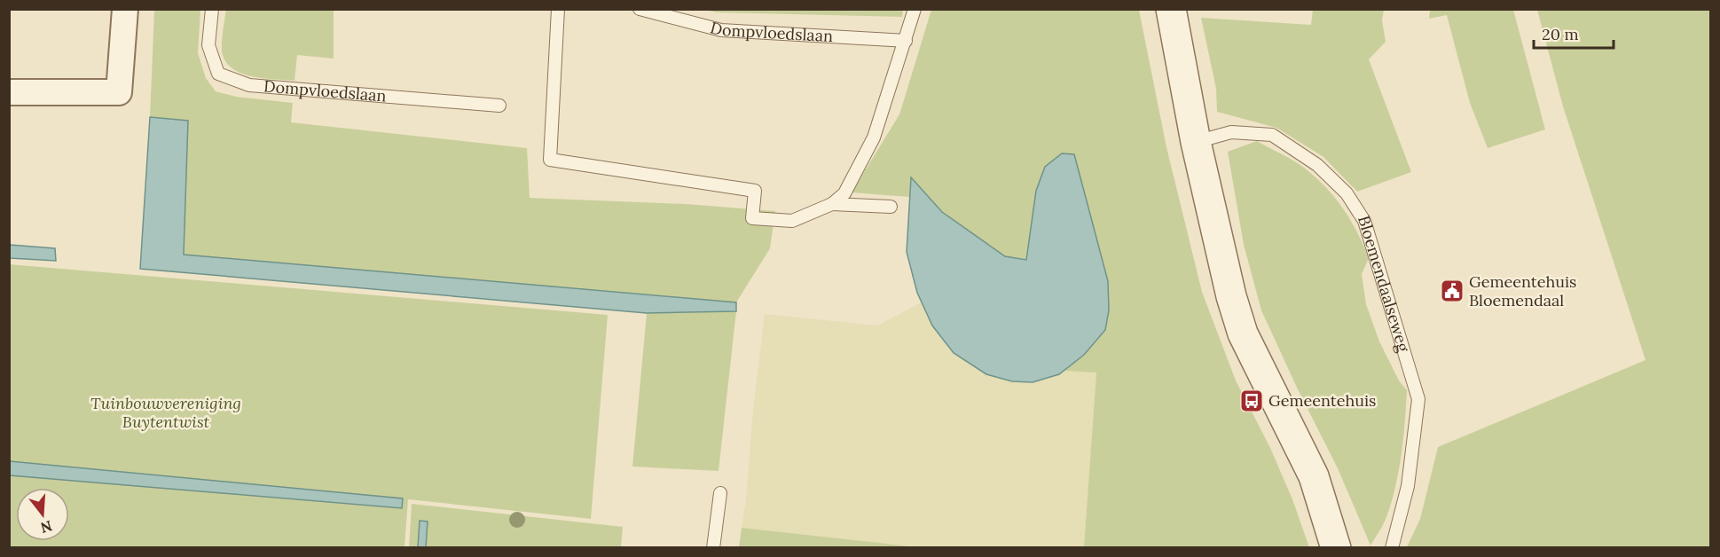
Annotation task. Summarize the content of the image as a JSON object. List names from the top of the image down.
{
  "streets": {
    "lane": ["Dompvloedslaan", "Bloemendaalseweg"]
  },
  "parks": ["Tuinbouwvereniging Buytentwist"],
  "places": {
    "public building": ["Gemeentehuis Bloemendaal"],
    "bus stop": ["Gemeentehuis"]
  },
  "scale_bar": "20 m",
  "north": "bottom"
}
